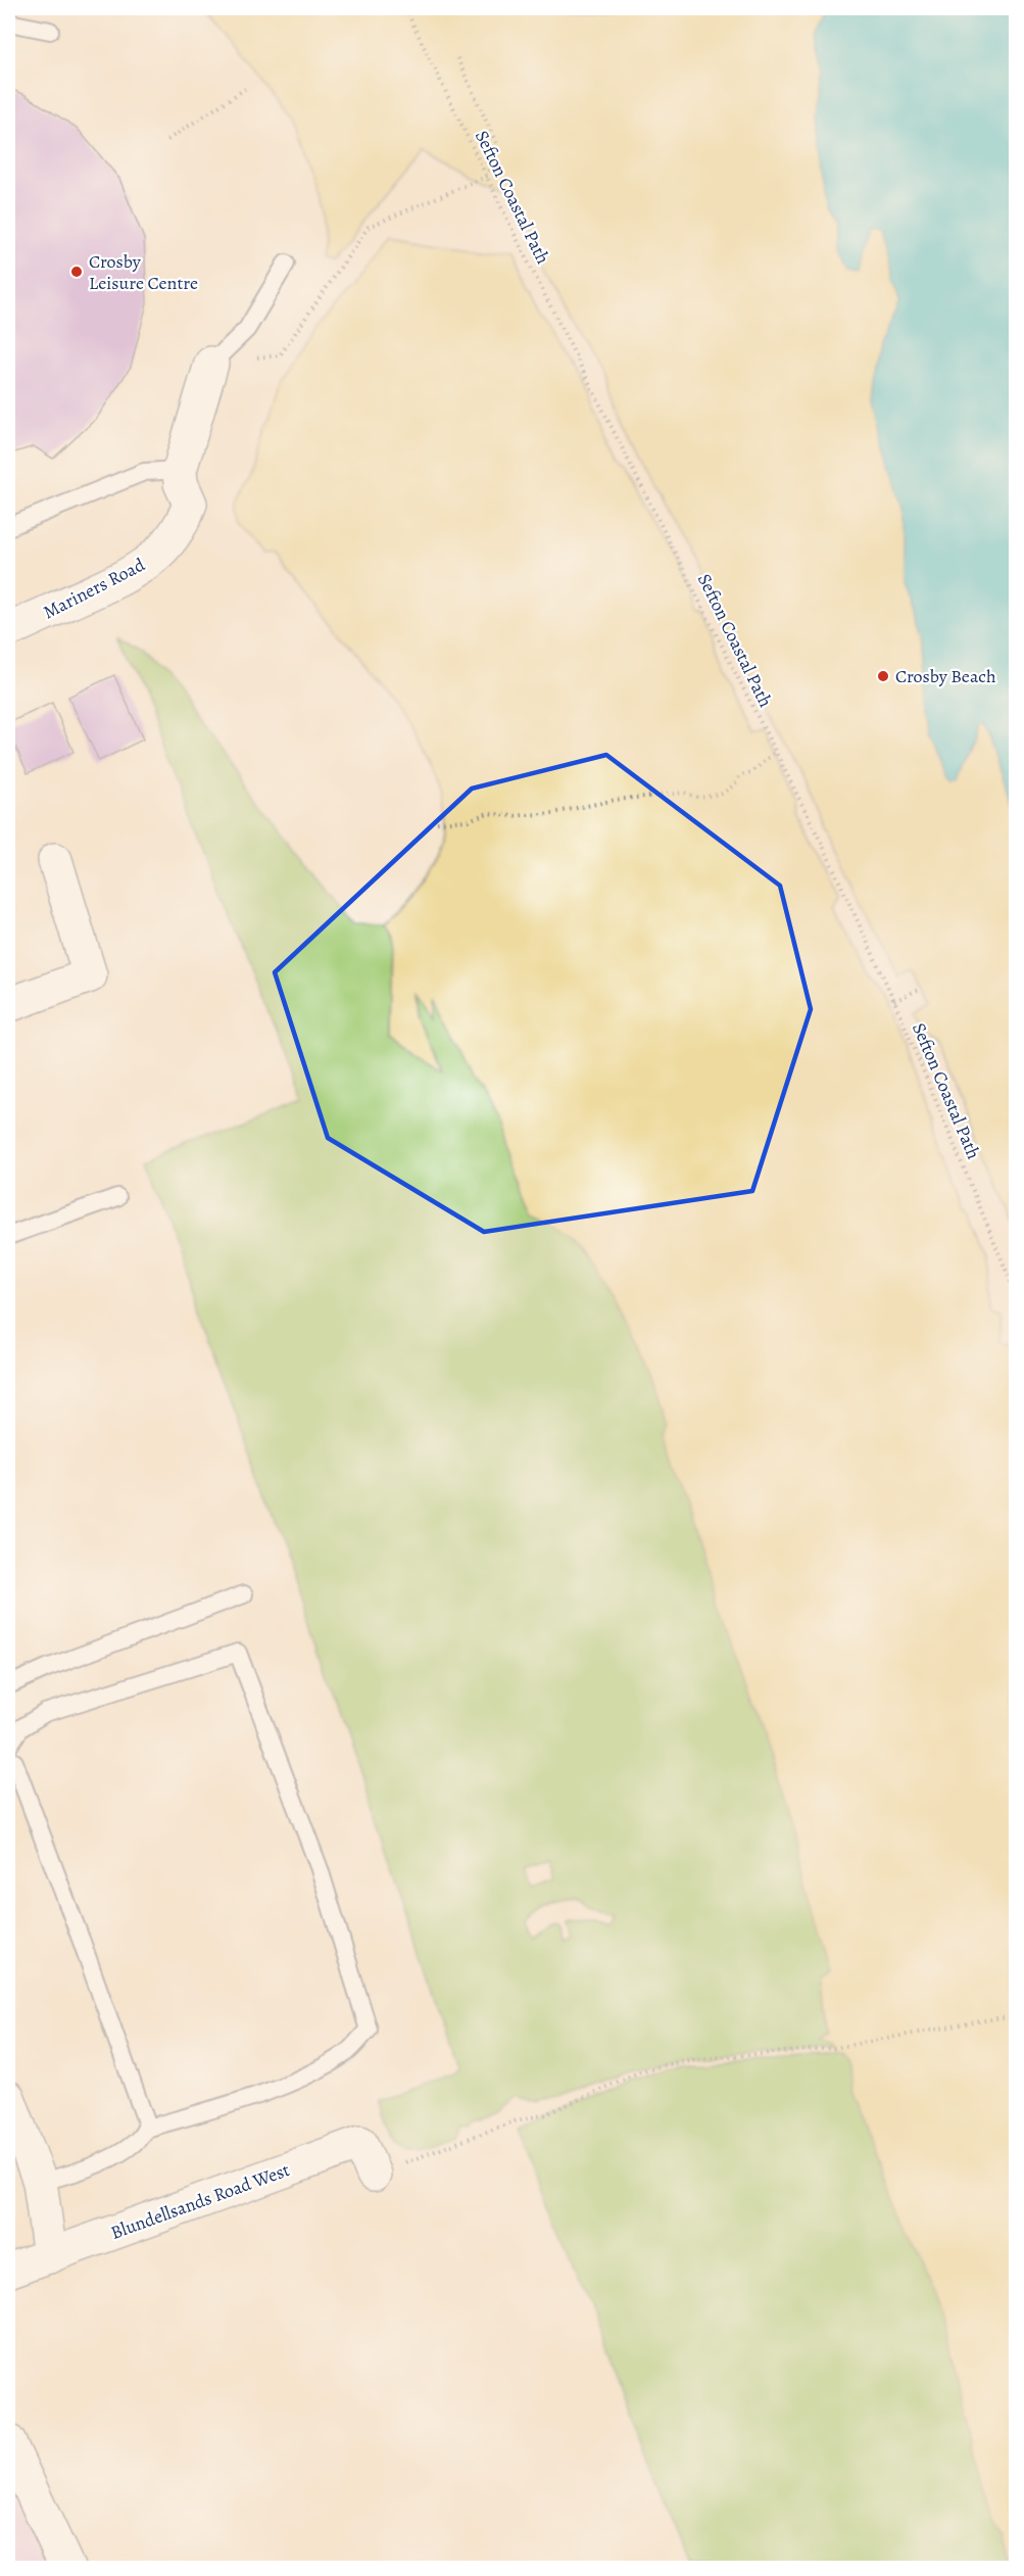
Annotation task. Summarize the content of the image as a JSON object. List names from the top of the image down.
{
  "streets": {
    "street": ["Mariners Road", "Blundellsands Road West"],
    "path": ["Sefton Coastal Path"]
  },
  "places": ["Crosby Leisure Centre", "Crosby Beach"]
}
